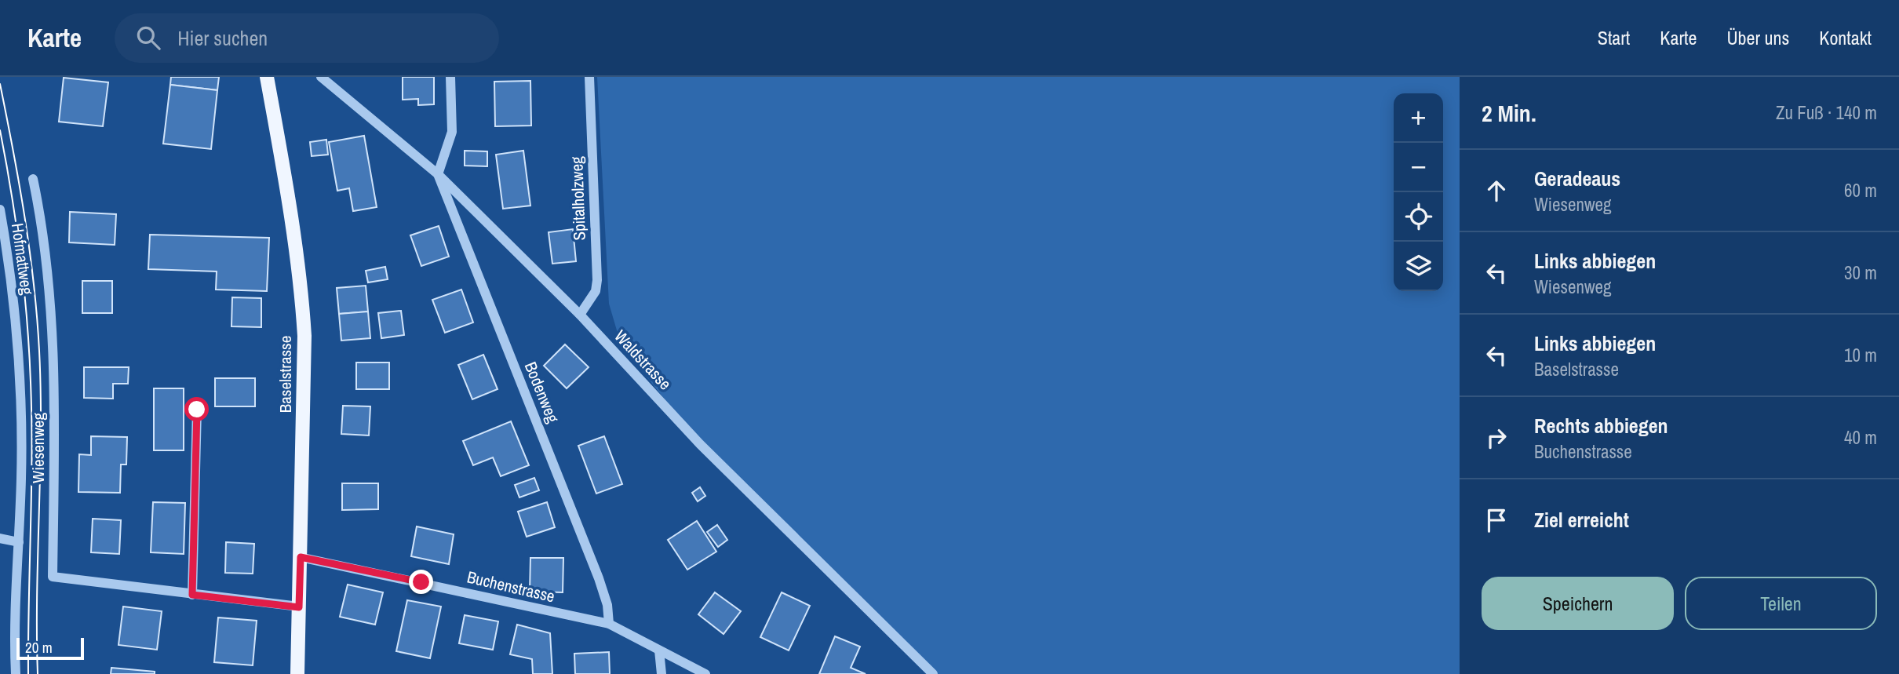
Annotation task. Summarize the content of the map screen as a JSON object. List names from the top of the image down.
{
  "streets": {
    "main road": ["Baselstrasse"],
    "street": [
      "Spitalholzweg",
      "Hofmattweg",
      "Waldstrasse",
      "Bodenweg",
      "Wiesenweg",
      "Buchenstrasse"
    ]
  },
  "crossings": [
    ["Spitalholzweg", "Waldstrasse"],
    ["Waldstrasse", "Bodenweg"],
    ["Baselstrasse", "Wiesenweg"],
    ["Baselstrasse", "Buchenstrasse"],
    ["Bodenweg", "Buchenstrasse"]
  ],
  "scale_bar": "20 m",
  "page": {
    "header": "Karte",
    "search": "Hier suchen",
    "nav": [
      "Start",
      "Karte",
      "Über uns",
      "Kontakt"
    ],
    "heading": ["2 Min.", "Zu Fuß · 140 m"],
    "map_buttons": ["+", "−"],
    "list": [
      ["Geradeaus", "Wiesenweg", "60 m"],
      ["Links abbiegen", "Wiesenweg", "30 m"],
      ["Links abbiegen", "Baselstrasse", "10 m"],
      ["Rechts abbiegen", "Buchenstrasse", "40 m"],
      "Ziel erreicht"
    ],
    "buttons": ["Speichern", "Teilen"],
    "scale": "20 m"
  }
}
